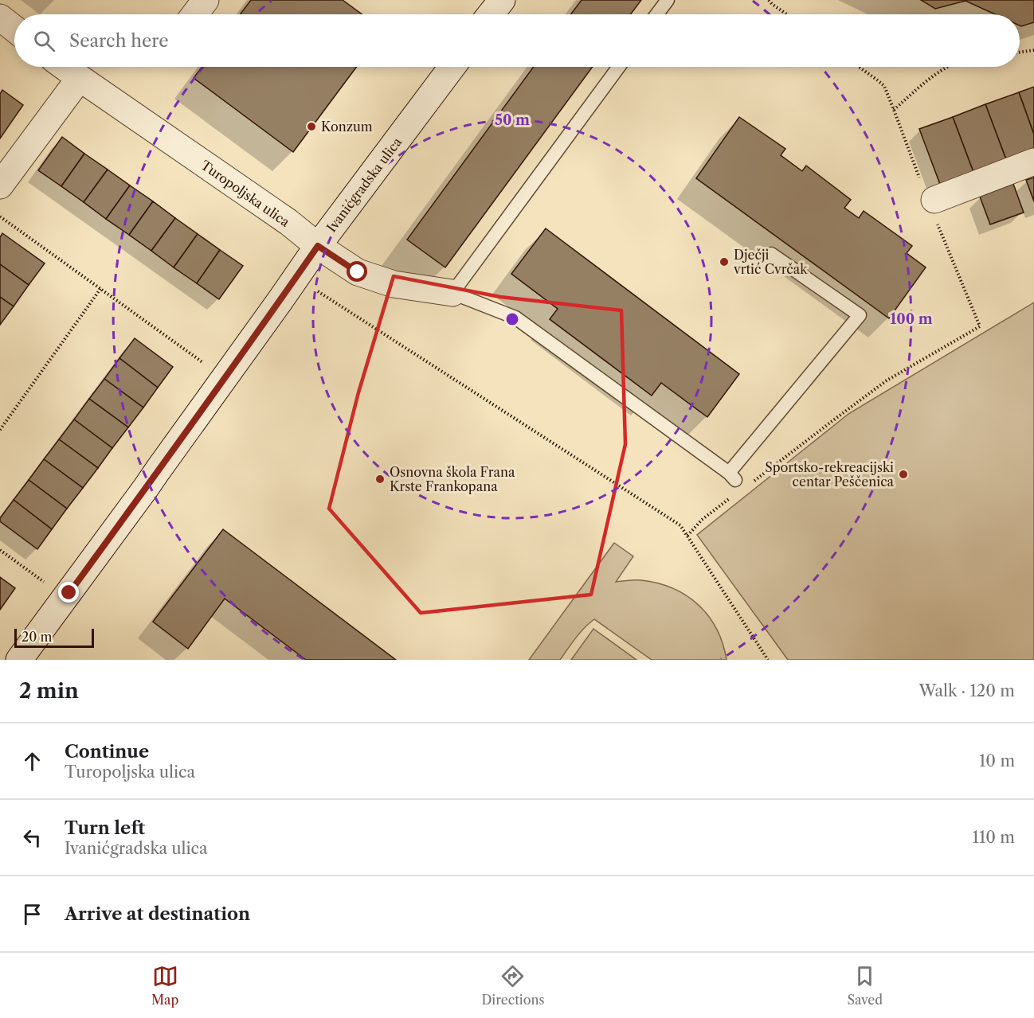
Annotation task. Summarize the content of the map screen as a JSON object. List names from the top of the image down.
{
  "streets": {
    "street": ["Ivanićgradska ulica", "Turopoljska ulica"]
  },
  "crossings": [
    ["Ivanićgradska ulica", "Turopoljska ulica"]
  ],
  "places": [
    "Konzum",
    "Dječji vrtić Cvrčak",
    "Sportsko-rekreacijski centar Peščenica",
    "Osnovna škola Frana Krste Frankopana"
  ],
  "scale_bar": "20 m",
  "page": {
    "search": "Search here",
    "scale": "20 m",
    "heading": ["2 min", "Walk · 120 m"],
    "list": [
      ["Continue", "Turopoljska ulica", "10 m"],
      ["Turn left", "Ivanićgradska ulica", "110 m"],
      "Arrive at destination"
    ],
    "nav": ["Map", "Directions", "Saved"]
  },
  "rings": ["50 m", "100 m"]
}
